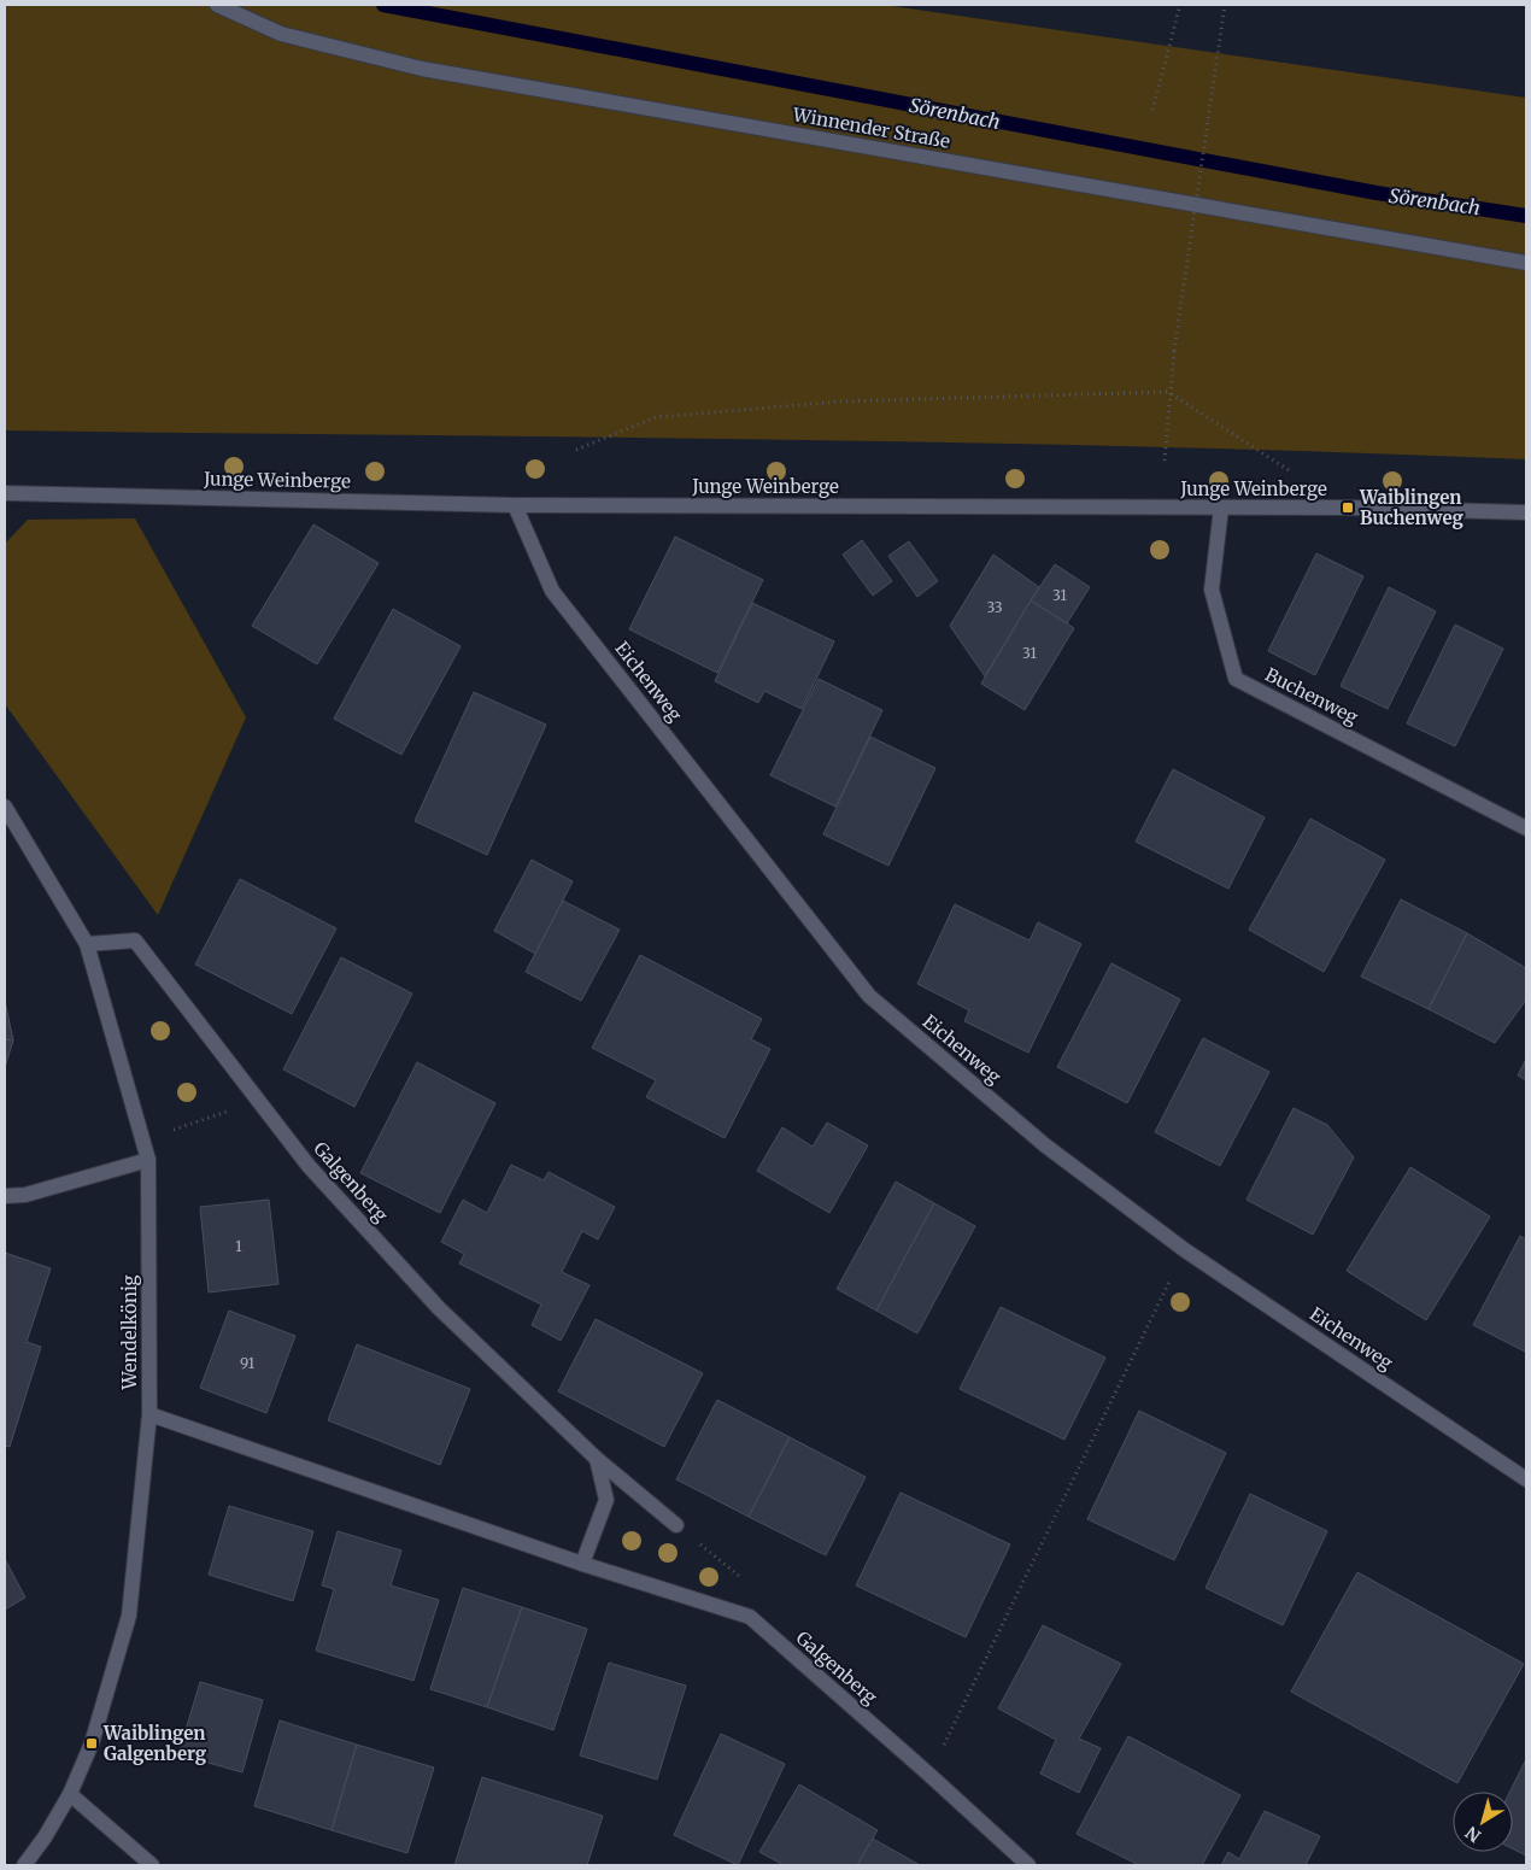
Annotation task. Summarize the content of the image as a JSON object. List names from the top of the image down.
{
  "streets": {
    "street": [
      "Winnender Straße",
      "Junge Weinberge",
      "Eichenweg",
      "Buchenweg",
      "Galgenberg",
      "Wendelkönig"
    ]
  },
  "crossings": [
    ["Junge Weinberge", "Eichenweg"],
    ["Junge Weinberge", "Buchenweg"],
    ["Galgenberg", "Wendelkönig"]
  ],
  "water": ["Sörenbach"],
  "places": {
    "transit": ["Waiblingen Buchenweg", "Waiblingen Galgenberg"]
  },
  "house_numbers": [
    "31",
    "33",
    "31",
    "1",
    "91"
  ],
  "north": "bottom left"
}
